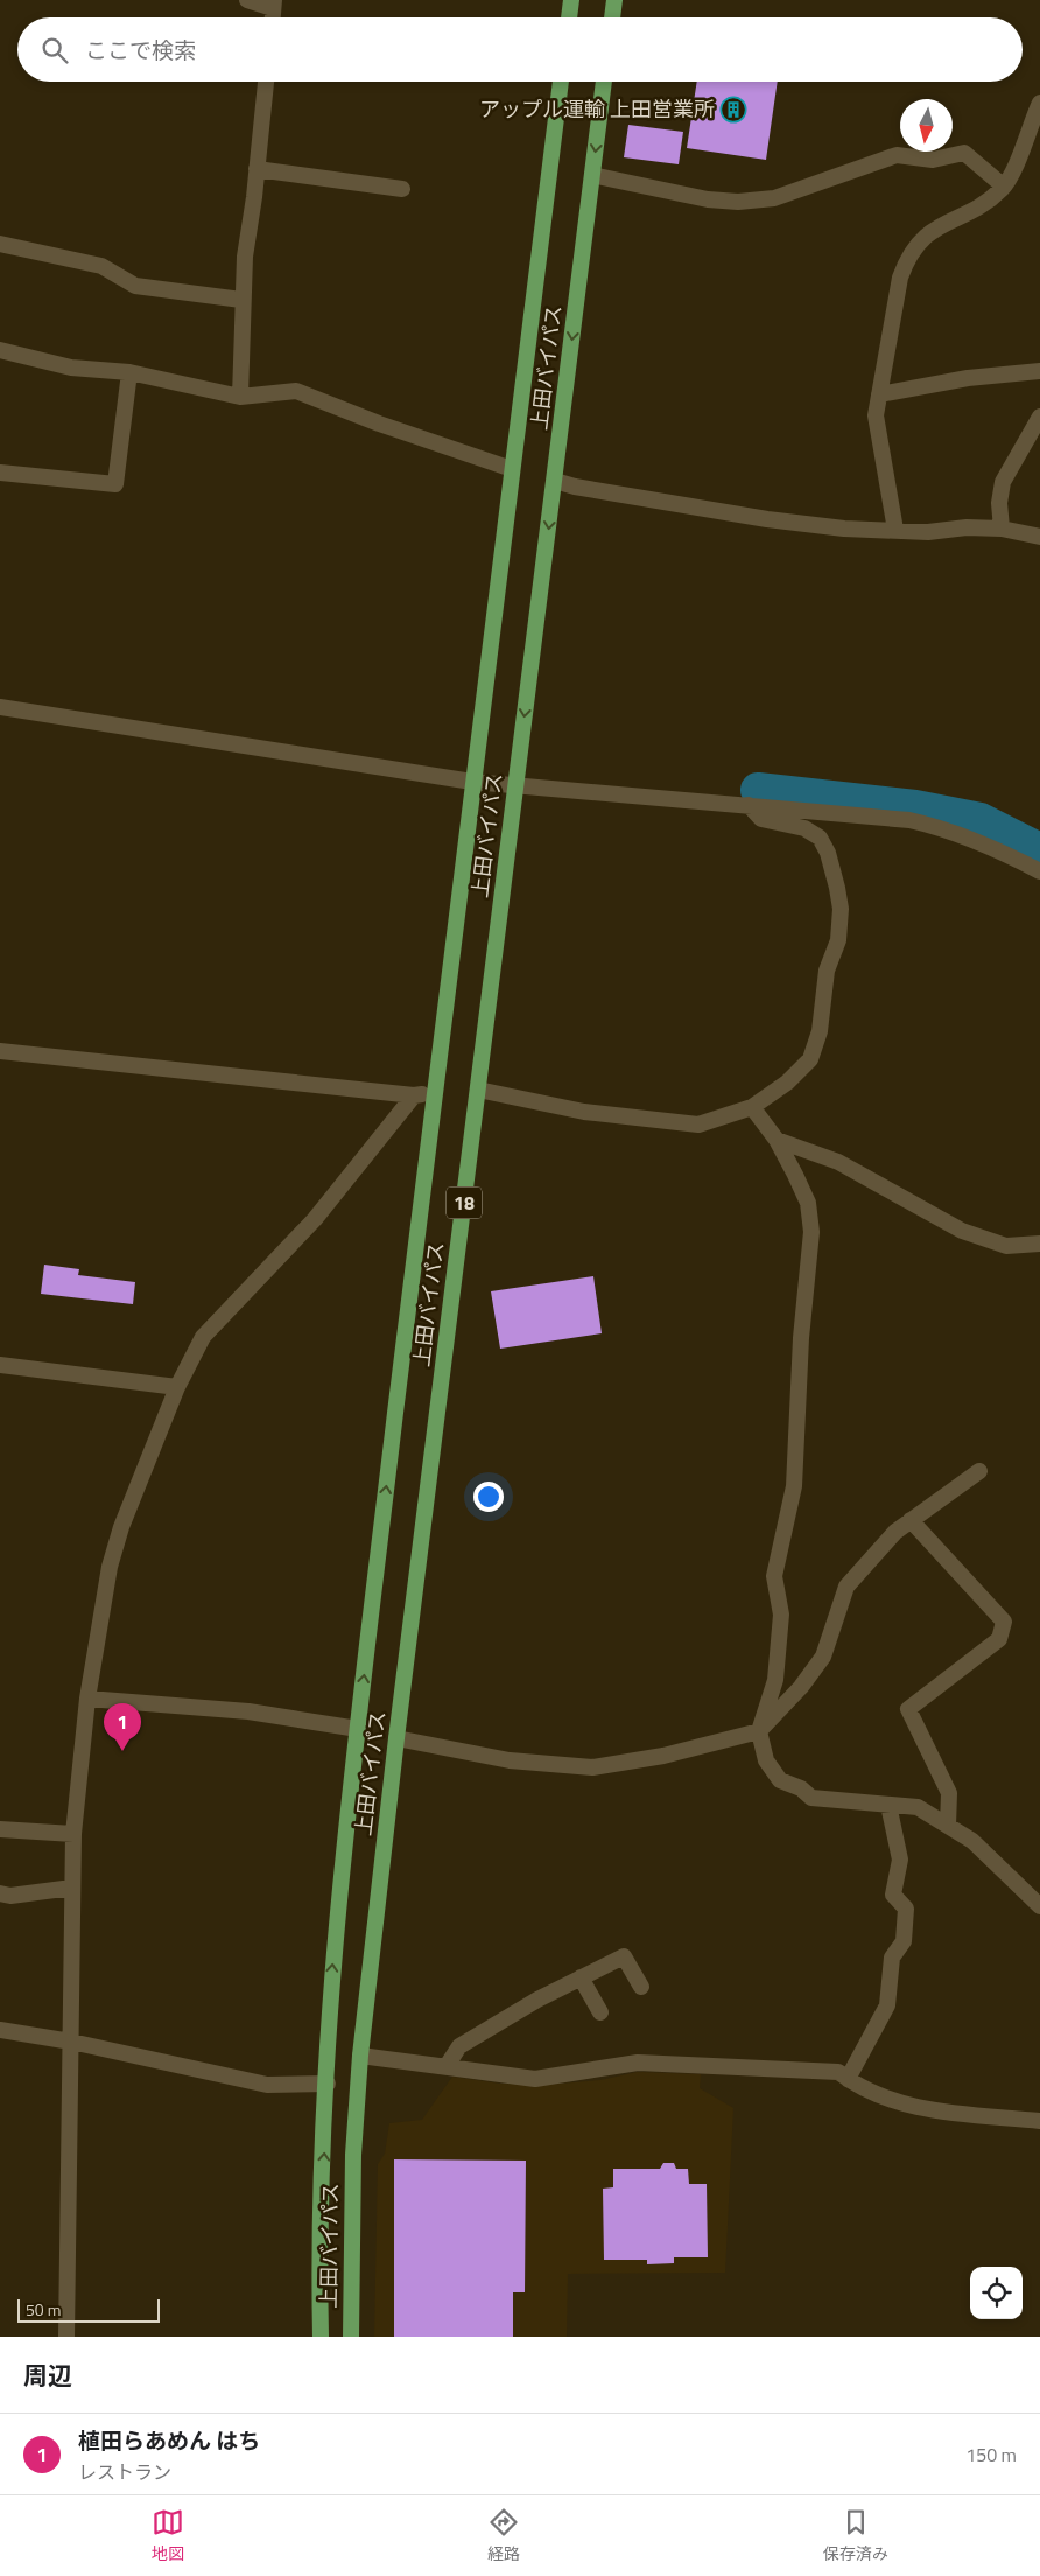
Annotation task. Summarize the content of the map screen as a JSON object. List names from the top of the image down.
{
  "streets": {
    "highway": ["上田バイパス", "18"]
  },
  "places": {
    "building": ["アップル運輸 上田営業所"]
  },
  "scale_bar": "50 m",
  "north": "bottom",
  "page": {
    "search": "ここで検索",
    "pins": "1",
    "scale": "50 m",
    "heading": "周辺",
    "list": [
      {
        "mark": "1",
        "name": "植田らあめん はち",
        "note": "レストラン",
        "value": "150 m"
      }
    ],
    "nav": ["地図", "経路", "保存済み"]
  }
}
